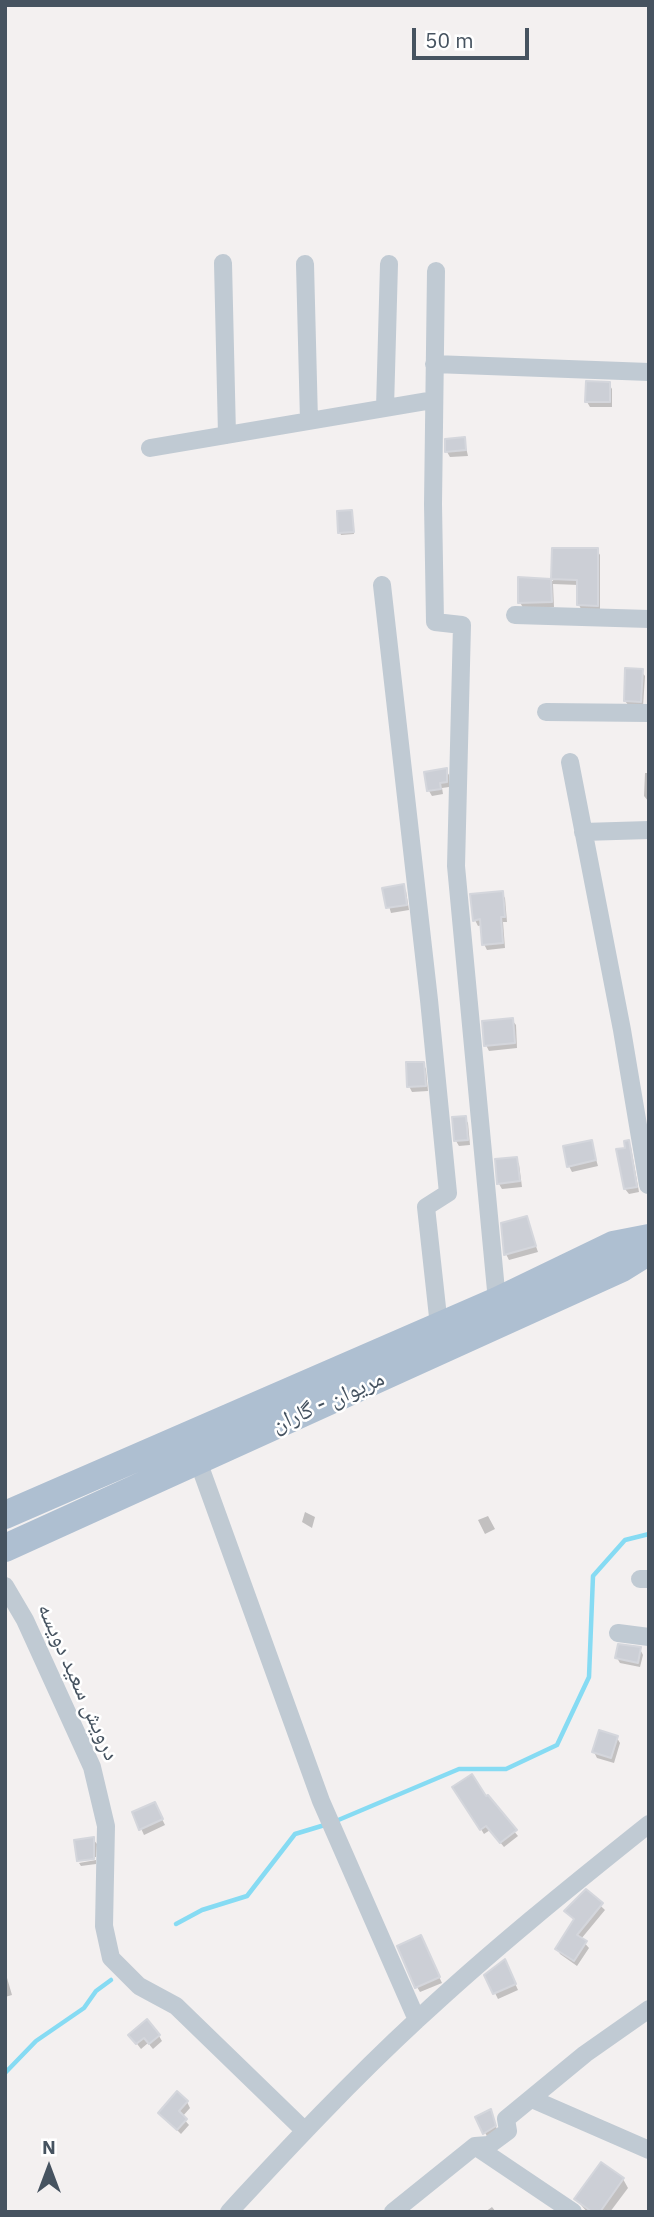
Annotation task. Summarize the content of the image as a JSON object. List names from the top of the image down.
{
  "streets": {
    "main road": ["مریوان - گاران"],
    "street": ["درویش سعید دویسه"]
  },
  "scale_bar": "50 m",
  "north": "top"
}
